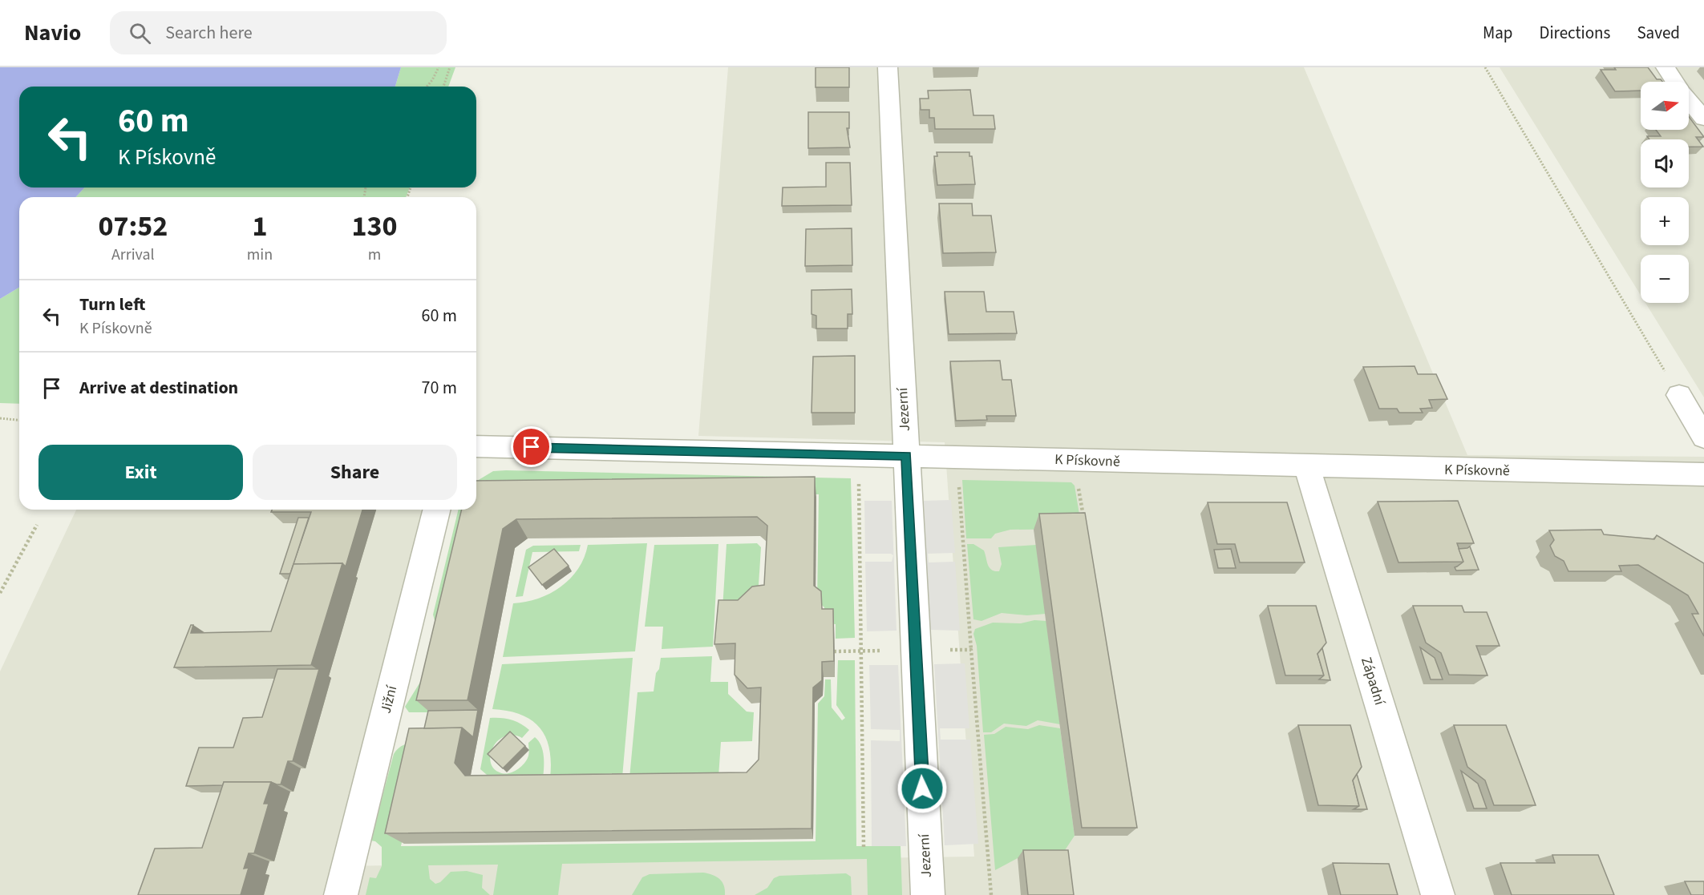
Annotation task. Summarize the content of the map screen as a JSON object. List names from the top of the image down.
{
  "streets": {
    "street": [
      "Jezerní",
      "K Pískovně",
      "Západní",
      "Jižní"
    ]
  },
  "crossings": [
    ["Jezerní", "K Pískovně"],
    ["K Pískovně", "Západní"]
  ],
  "north": "right",
  "page": {
    "header": "Navio",
    "search": "Search here",
    "nav": ["Map", "Directions", "Saved"],
    "map_buttons": ["+", "−"],
    "turn": ["60 m", "K Pískovně"],
    "eta": [
      "07:52",
      "Arrival",
      "1",
      "min",
      "130",
      "m"
    ],
    "list": [
      {
        "name": "Turn left",
        "note": "K Pískovně",
        "value": "60 m"
      },
      {
        "name": "Arrive at destination",
        "value": "70 m"
      }
    ],
    "buttons": ["Exit", "Share"]
  }
}
